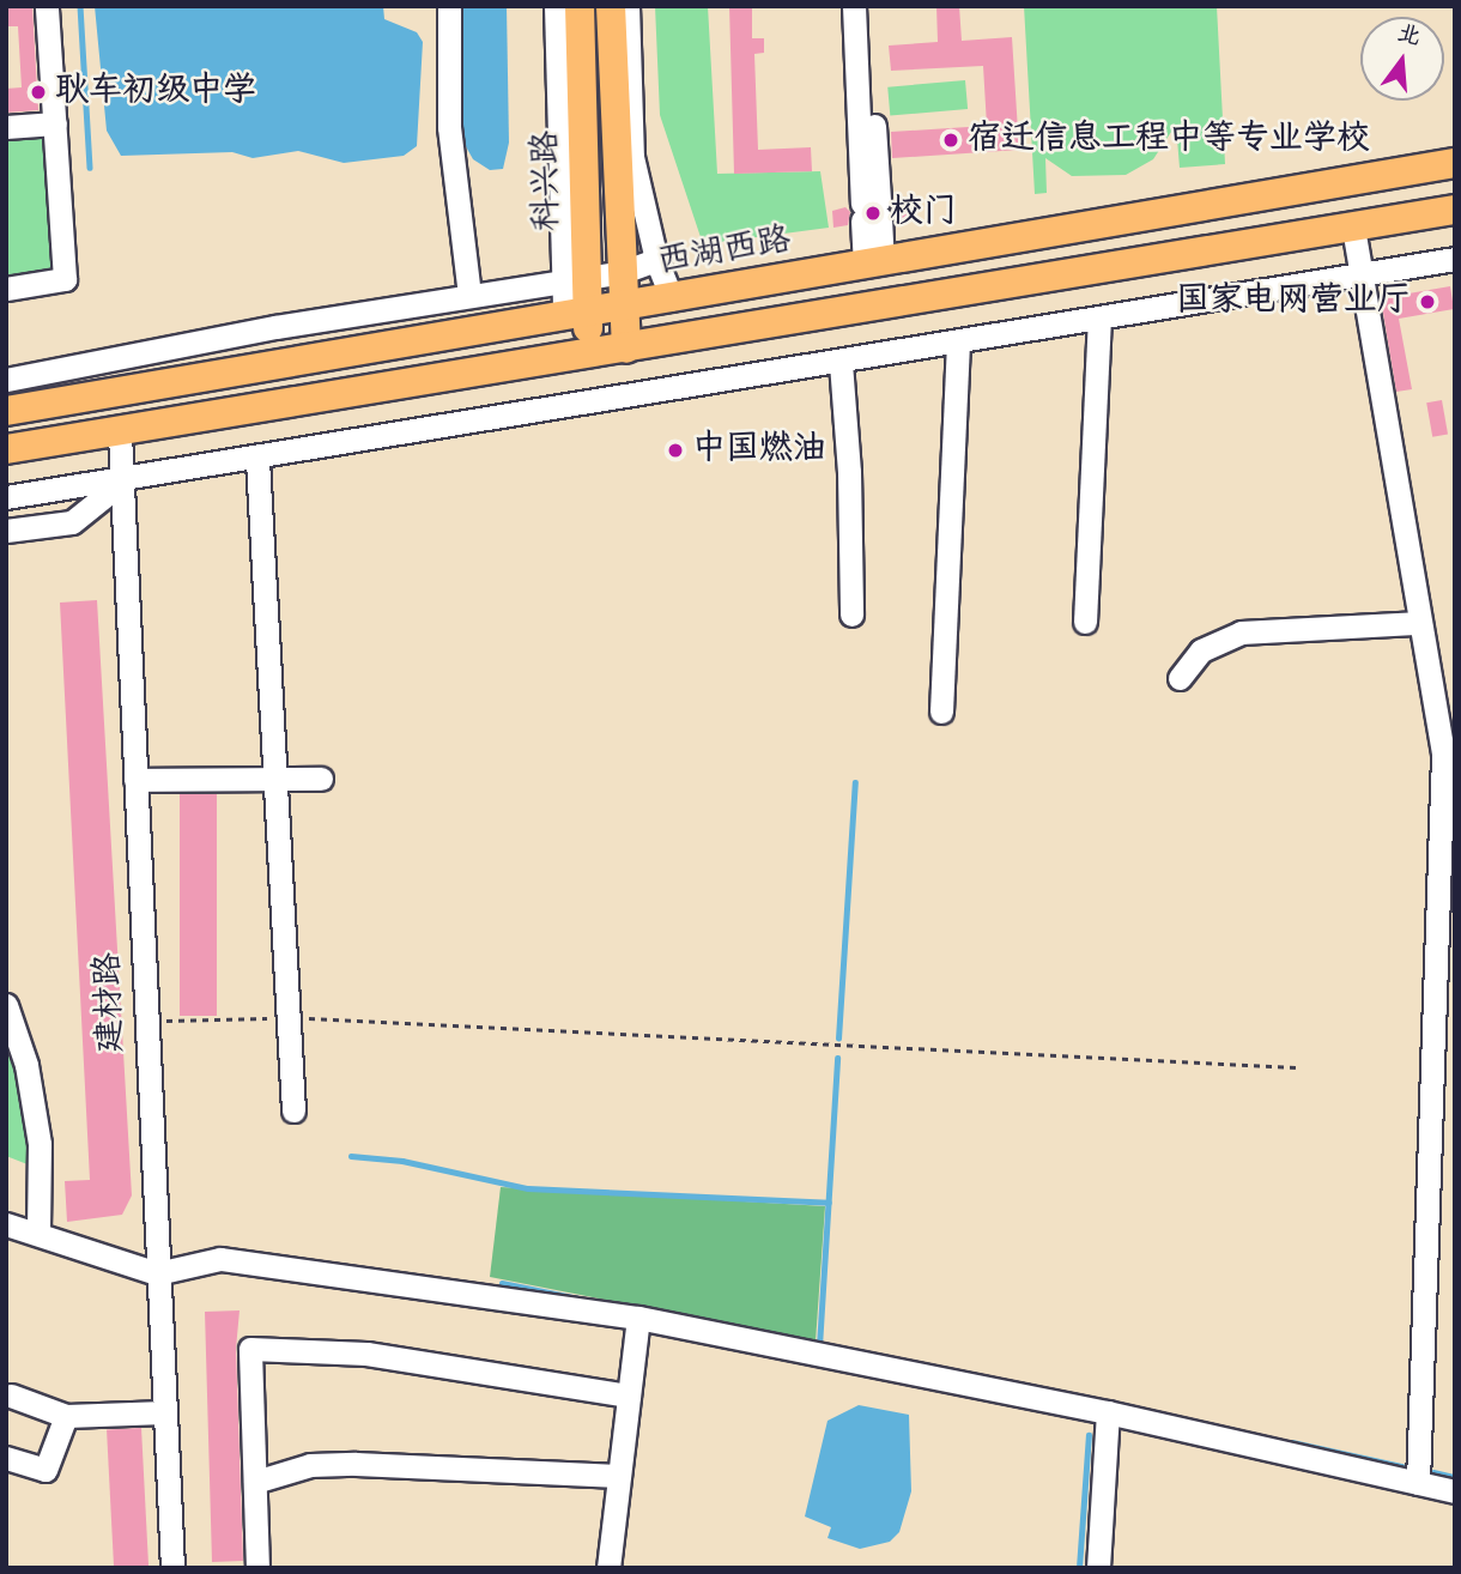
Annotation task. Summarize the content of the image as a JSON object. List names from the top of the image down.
{
  "streets": {
    "main road": ["科兴路", "西湖西路"],
    "street": ["建材路"]
  },
  "crossings": [
    ["科兴路", "西湖西路"]
  ],
  "places": [
    "耿车初级中学",
    "宿迁信息工程中等专业学校",
    "校门",
    "国家电网营业厅",
    "中国燃油"
  ],
  "north": "top"
}
